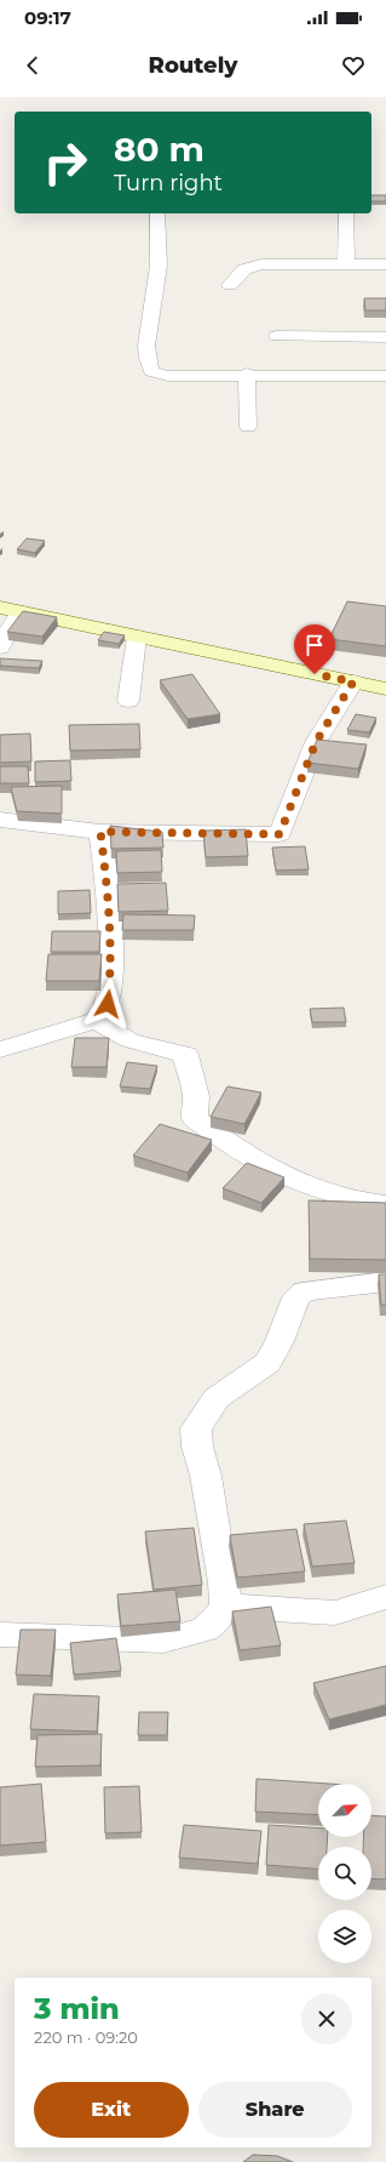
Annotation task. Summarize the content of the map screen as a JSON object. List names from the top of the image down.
{
  "north": "top right",
  "page": {
    "status": "09:17",
    "header": "Routely",
    "turn": ["80 m", "Turn right"],
    "heading": ["3 min", "220 m · 09:20"],
    "buttons": ["Exit", "Share"]
  }
}
